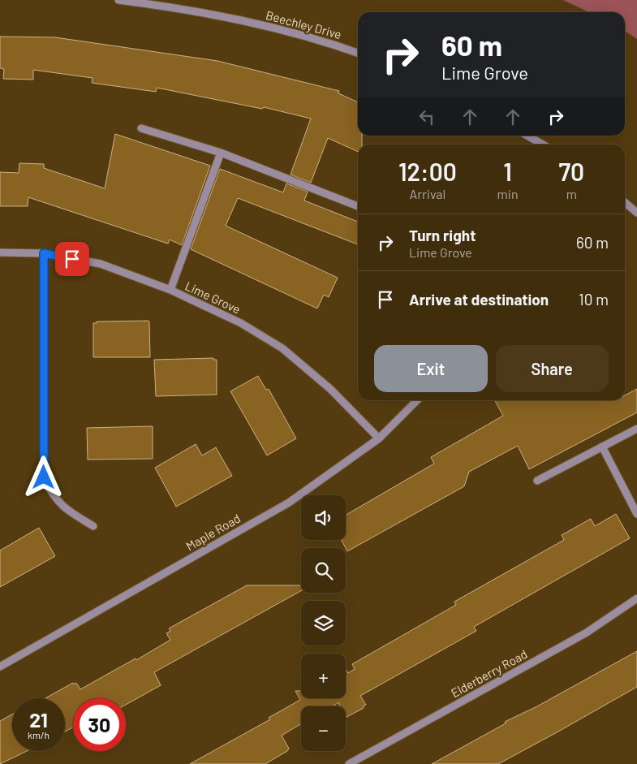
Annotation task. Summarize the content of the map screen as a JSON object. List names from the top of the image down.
{
  "streets": {
    "street": [
      "Beechley Drive",
      "Lime Grove",
      "Maple Road",
      "Elderberry Road"
    ]
  },
  "crossings": [
    ["Lime Grove", "Maple Road"]
  ],
  "page": {
    "turn": ["60 m", "Lime Grove"],
    "eta": [
      "12:00",
      "Arrival",
      "1",
      "min",
      "70",
      "m"
    ],
    "list": [
      {
        "name": "Turn right",
        "note": "Lime Grove",
        "value": "60 m"
      },
      {
        "name": "Arrive at destination",
        "value": "10 m"
      }
    ],
    "buttons": ["Exit", "Share"],
    "map_buttons": ["+", "−"],
    "speed": "21 km/h",
    "limit": "30"
  }
}
